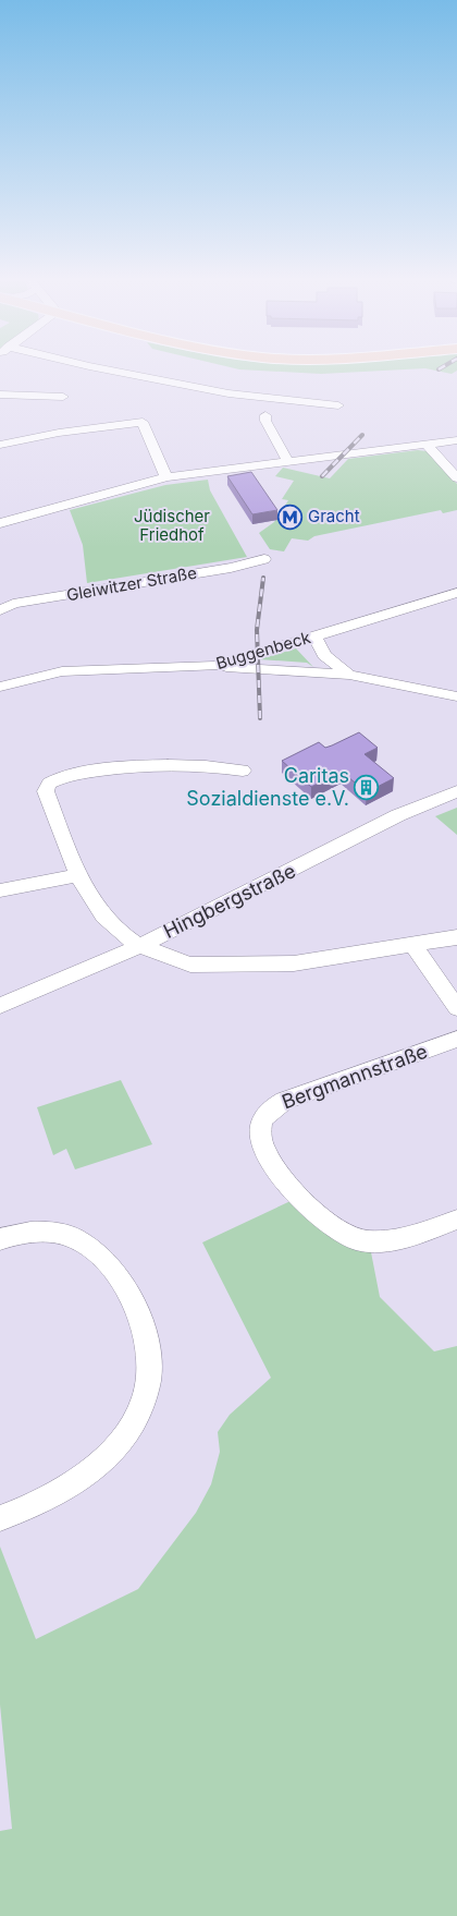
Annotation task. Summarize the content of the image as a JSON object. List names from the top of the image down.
{
  "streets": {
    "street": [
      "Gleiwitzer Straße",
      "Buggenbeck",
      "Hingbergstraße",
      "Bergmannstraße"
    ]
  },
  "parks": ["Jüdischer Friedhof"],
  "places": {
    "metro station": ["Gracht"],
    "building": ["Caritas Sozialdienste e.V."]
  }
}
